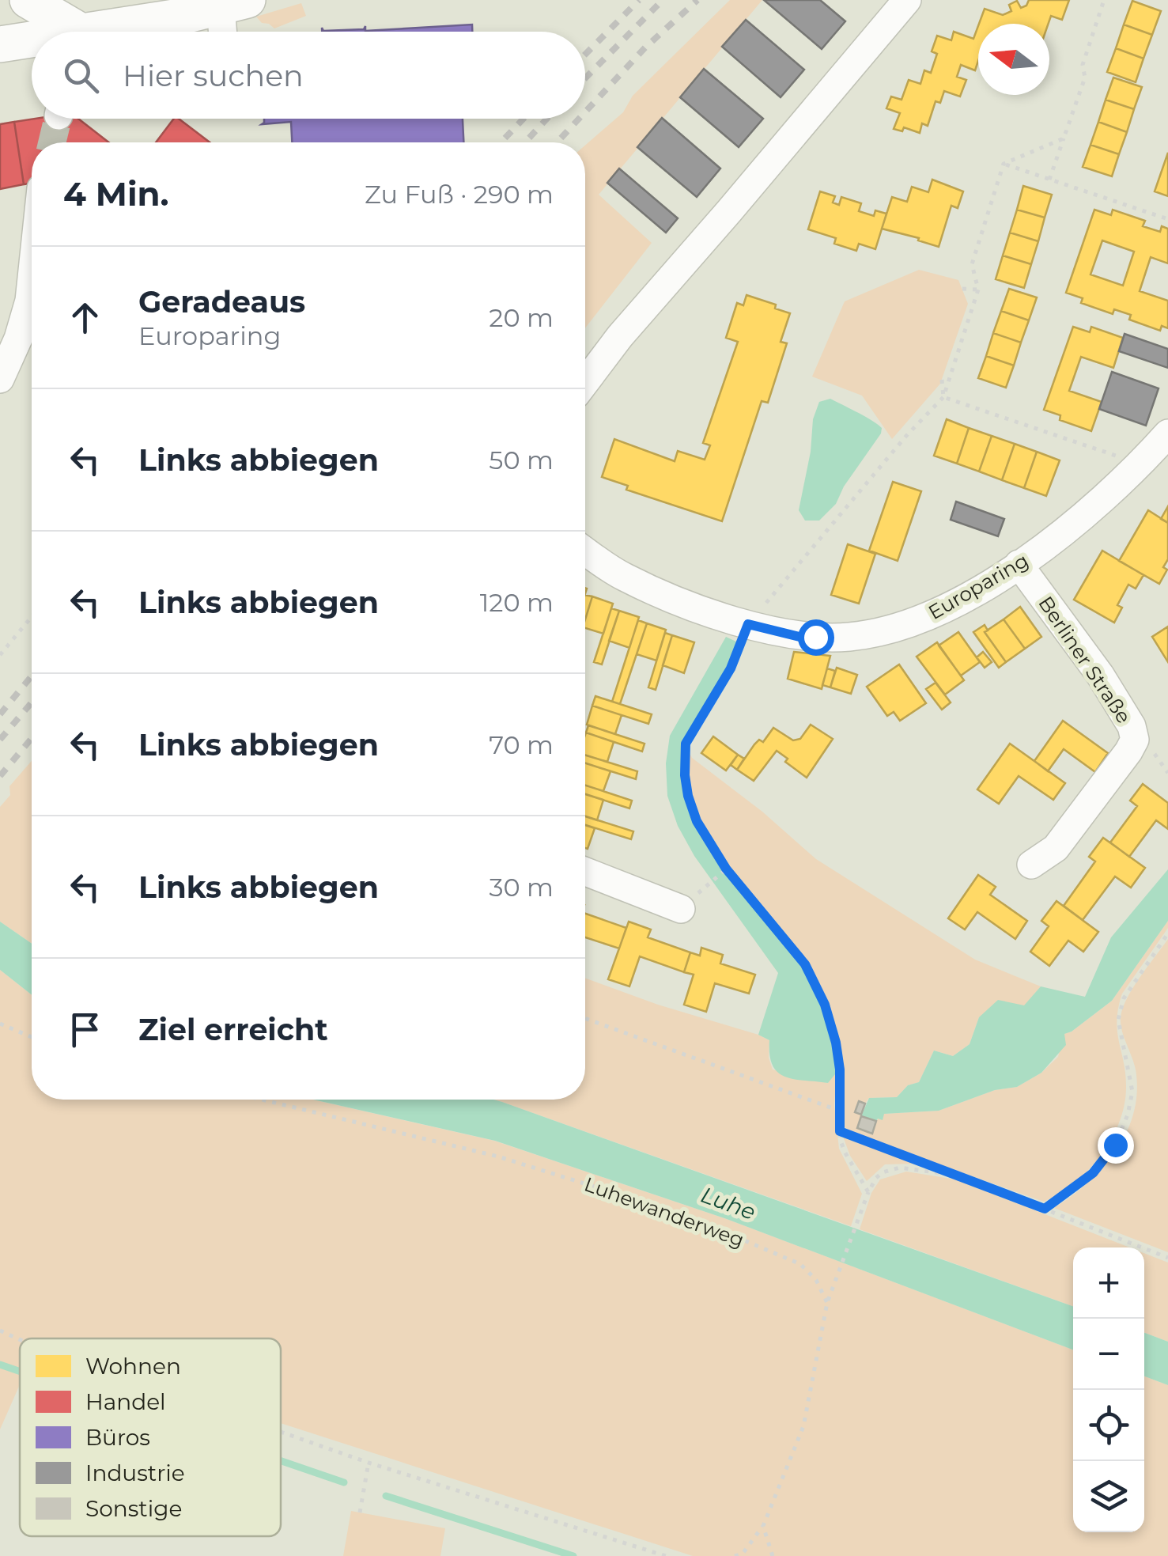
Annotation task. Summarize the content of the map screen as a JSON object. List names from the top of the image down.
{
  "streets": {
    "street": ["Europaring", "Berliner Straße"],
    "path": ["Luhewanderweg"]
  },
  "crossings": [
    ["Europaring", "Berliner Straße"]
  ],
  "water": ["Luhe"],
  "legend": [
    "Wohnen",
    "Handel",
    "Büros",
    "Industrie",
    "Sonstige"
  ],
  "north": "left",
  "page": {
    "search": "Hier suchen",
    "heading": ["4 Min.", "Zu Fuß · 290 m"],
    "list": [
      ["Geradeaus", "Europaring", "20 m"],
      ["Links abbiegen", "50 m"],
      ["Links abbiegen", "120 m"],
      ["Links abbiegen", "70 m"],
      ["Links abbiegen", "30 m"],
      "Ziel erreicht"
    ],
    "map_buttons": ["+", "−"]
  }
}
